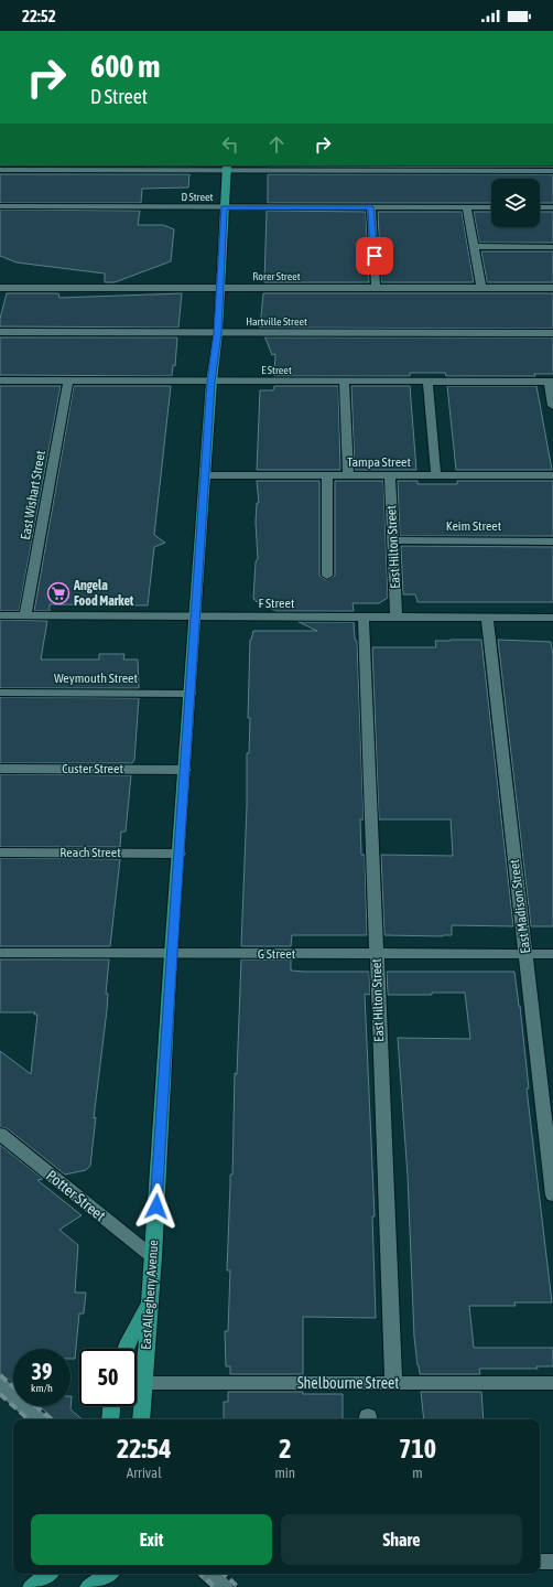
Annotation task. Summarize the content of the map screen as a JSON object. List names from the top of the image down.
{
  "streets": {
    "main road": ["East Allegheny Avenue"],
    "street": [
      "D Street",
      "Rorer Street",
      "Hartville Street",
      "E Street",
      "Tampa Street",
      "East Wishart Street",
      "Keim Street",
      "East Hilton Street",
      "F Street",
      "Weymouth Street",
      "Custer Street",
      "Reach Street",
      "East Madison Street",
      "G Street",
      "Potter Street",
      "Shelbourne Street"
    ]
  },
  "crossings": [
    ["D Street", "East Allegheny Avenue"],
    ["Rorer Street", "East Allegheny Avenue"],
    ["Hartville Street", "East Allegheny Avenue"],
    ["E Street", "East Wishart Street"],
    ["E Street", "East Allegheny Avenue"],
    ["Tampa Street", "East Hilton Street"],
    ["Tampa Street", "East Allegheny Avenue"],
    ["East Wishart Street", "F Street"],
    ["Keim Street", "East Hilton Street"],
    ["East Hilton Street", "F Street"],
    ["East Hilton Street", "G Street"],
    ["East Hilton Street", "Shelbourne Street"],
    ["F Street", "East Madison Street"],
    ["F Street", "East Allegheny Avenue"],
    ["Weymouth Street", "East Allegheny Avenue"],
    ["Custer Street", "East Allegheny Avenue"],
    ["Reach Street", "East Allegheny Avenue"],
    ["East Madison Street", "G Street"],
    ["G Street", "East Allegheny Avenue"],
    ["Potter Street", "East Allegheny Avenue"],
    ["East Allegheny Avenue", "Shelbourne Street"]
  ],
  "places": {
    "supermarket": ["Angela Food Market"]
  },
  "page": {
    "status": "22:52",
    "turn": ["600 m", "D Street"],
    "speed": "39 km/h",
    "limit": "50",
    "eta": [
      "22:54",
      "Arrival",
      "2",
      "min",
      "710",
      "m"
    ],
    "buttons": ["Exit", "Share"]
  }
}
